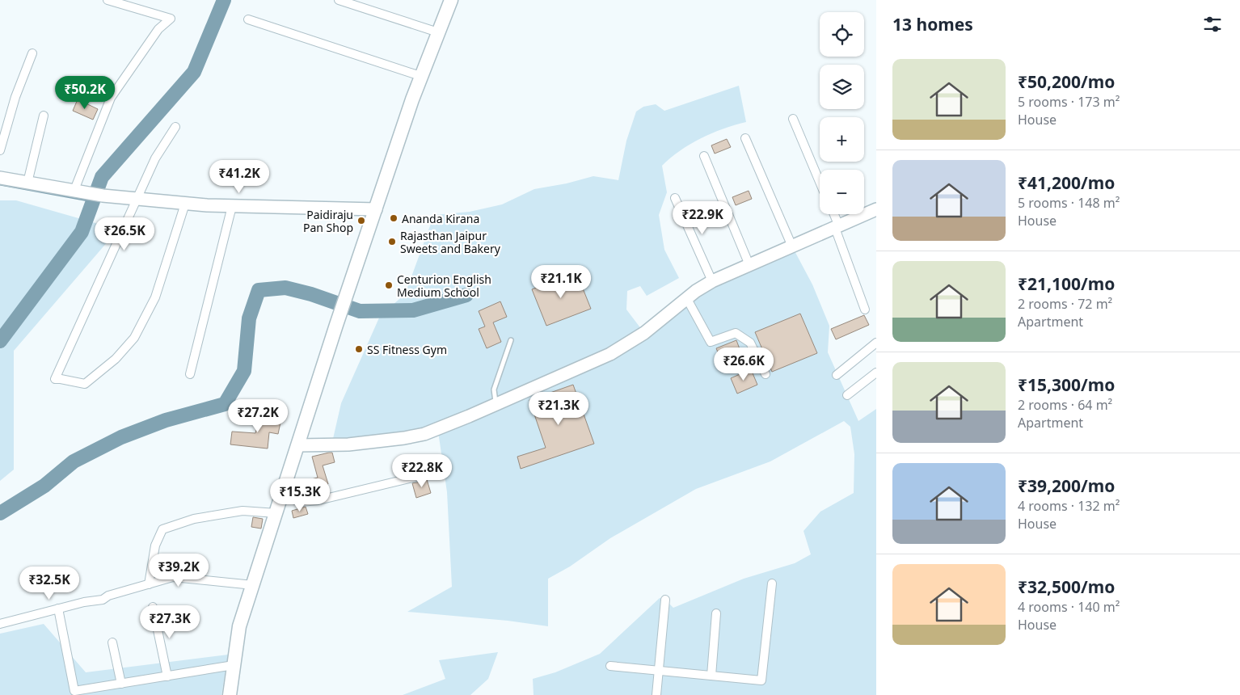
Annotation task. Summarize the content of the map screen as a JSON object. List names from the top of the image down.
{
  "places": [
    "Ananda Kirana",
    "Paidiraju Pan Shop",
    "Rajasthan Jaipur Sweets and Bakery",
    "Centurion English Medium School",
    "SS Fitness Gym"
  ],
  "page": {
    "heading": "13 homes",
    "map_buttons": ["+", "−"],
    "list": [
      {
        "name": "₹50,200/mo",
        "note": "5 rooms · 173 m² · House"
      },
      {
        "name": "₹41,200/mo",
        "note": "5 rooms · 148 m² · House"
      },
      {
        "name": "₹21,100/mo",
        "note": "2 rooms · 72 m² · Apartment"
      },
      {
        "name": "₹15,300/mo",
        "note": "2 rooms · 64 m² · Apartment"
      },
      {
        "name": "₹39,200/mo",
        "note": "4 rooms · 132 m² · House"
      },
      {
        "name": "₹32,500/mo",
        "note": "4 rooms · 140 m² · House"
      }
    ],
    "price": [
      "₹50.2K",
      "₹41.2K",
      "₹22.9K",
      "₹26.5K",
      "₹21.1K",
      "₹26.6K",
      "₹21.3K",
      "₹27.2K",
      "₹22.8K",
      "₹15.3K",
      "₹39.2K",
      "₹32.5K",
      "₹27.3K"
    ]
  }
}
